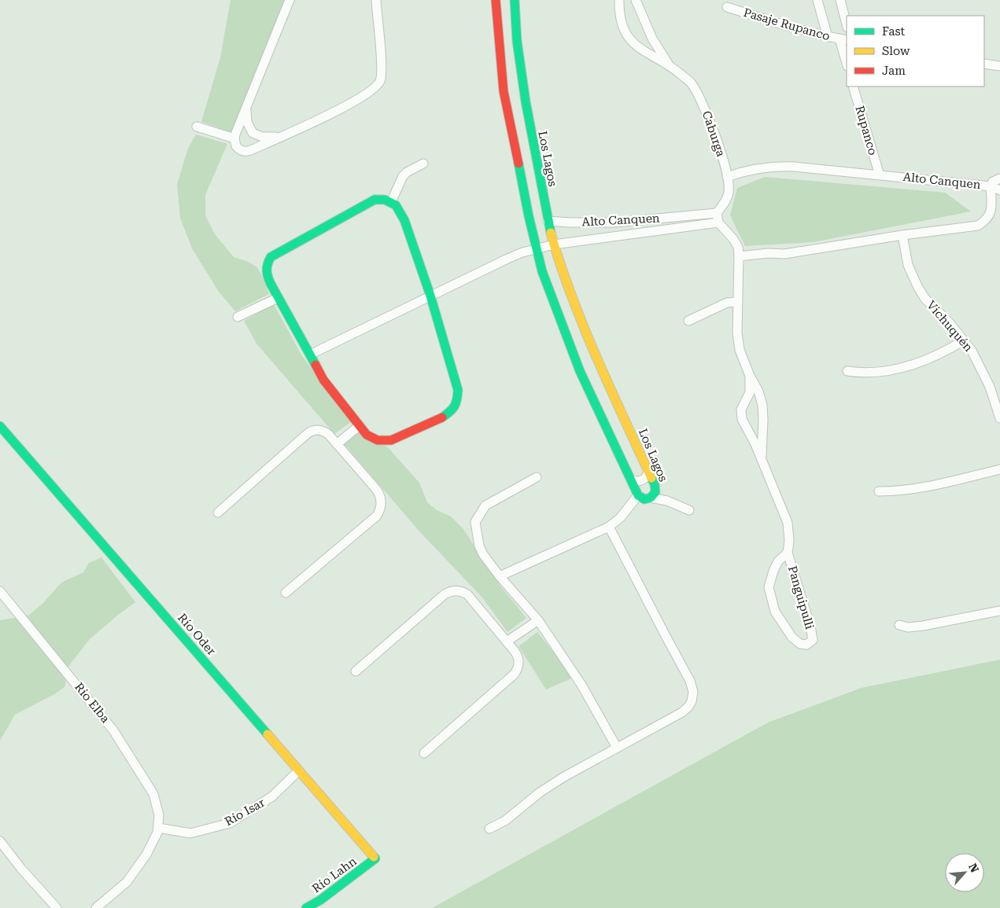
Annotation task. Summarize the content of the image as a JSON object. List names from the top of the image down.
{
  "streets": {
    "street": [
      "Pasaje Rupanco",
      "Rupanco",
      "Caburga",
      "Los Lagos",
      "Alto Canquen",
      "Vichuquén",
      "Panguipulli",
      "Río Oder",
      "Río Elba",
      "Río Isar",
      "Río Lahn"
    ]
  },
  "crossings": [
    ["Rupanco", "Alto Canquen"],
    ["Caburga", "Alto Canquen"],
    ["Los Lagos", "Alto Canquen"],
    ["Alto Canquen", "Vichuquén"],
    ["Alto Canquen", "Panguipulli"],
    ["Río Oder", "Río Isar"],
    ["Río Oder", "Río Lahn"],
    ["Río Elba", "Río Isar"]
  ],
  "legend": ["Fast", "Slow", "Jam"],
  "north": "top right"
}
